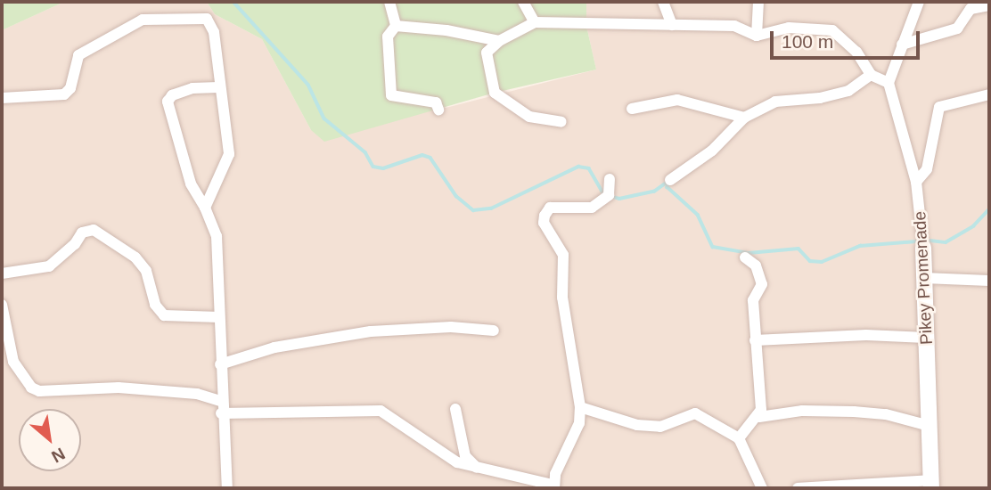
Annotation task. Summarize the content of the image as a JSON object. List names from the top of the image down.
{
  "streets": {
    "street": ["Pikey Promenade"]
  },
  "scale_bar": "100 m",
  "north": "bottom right"
}
